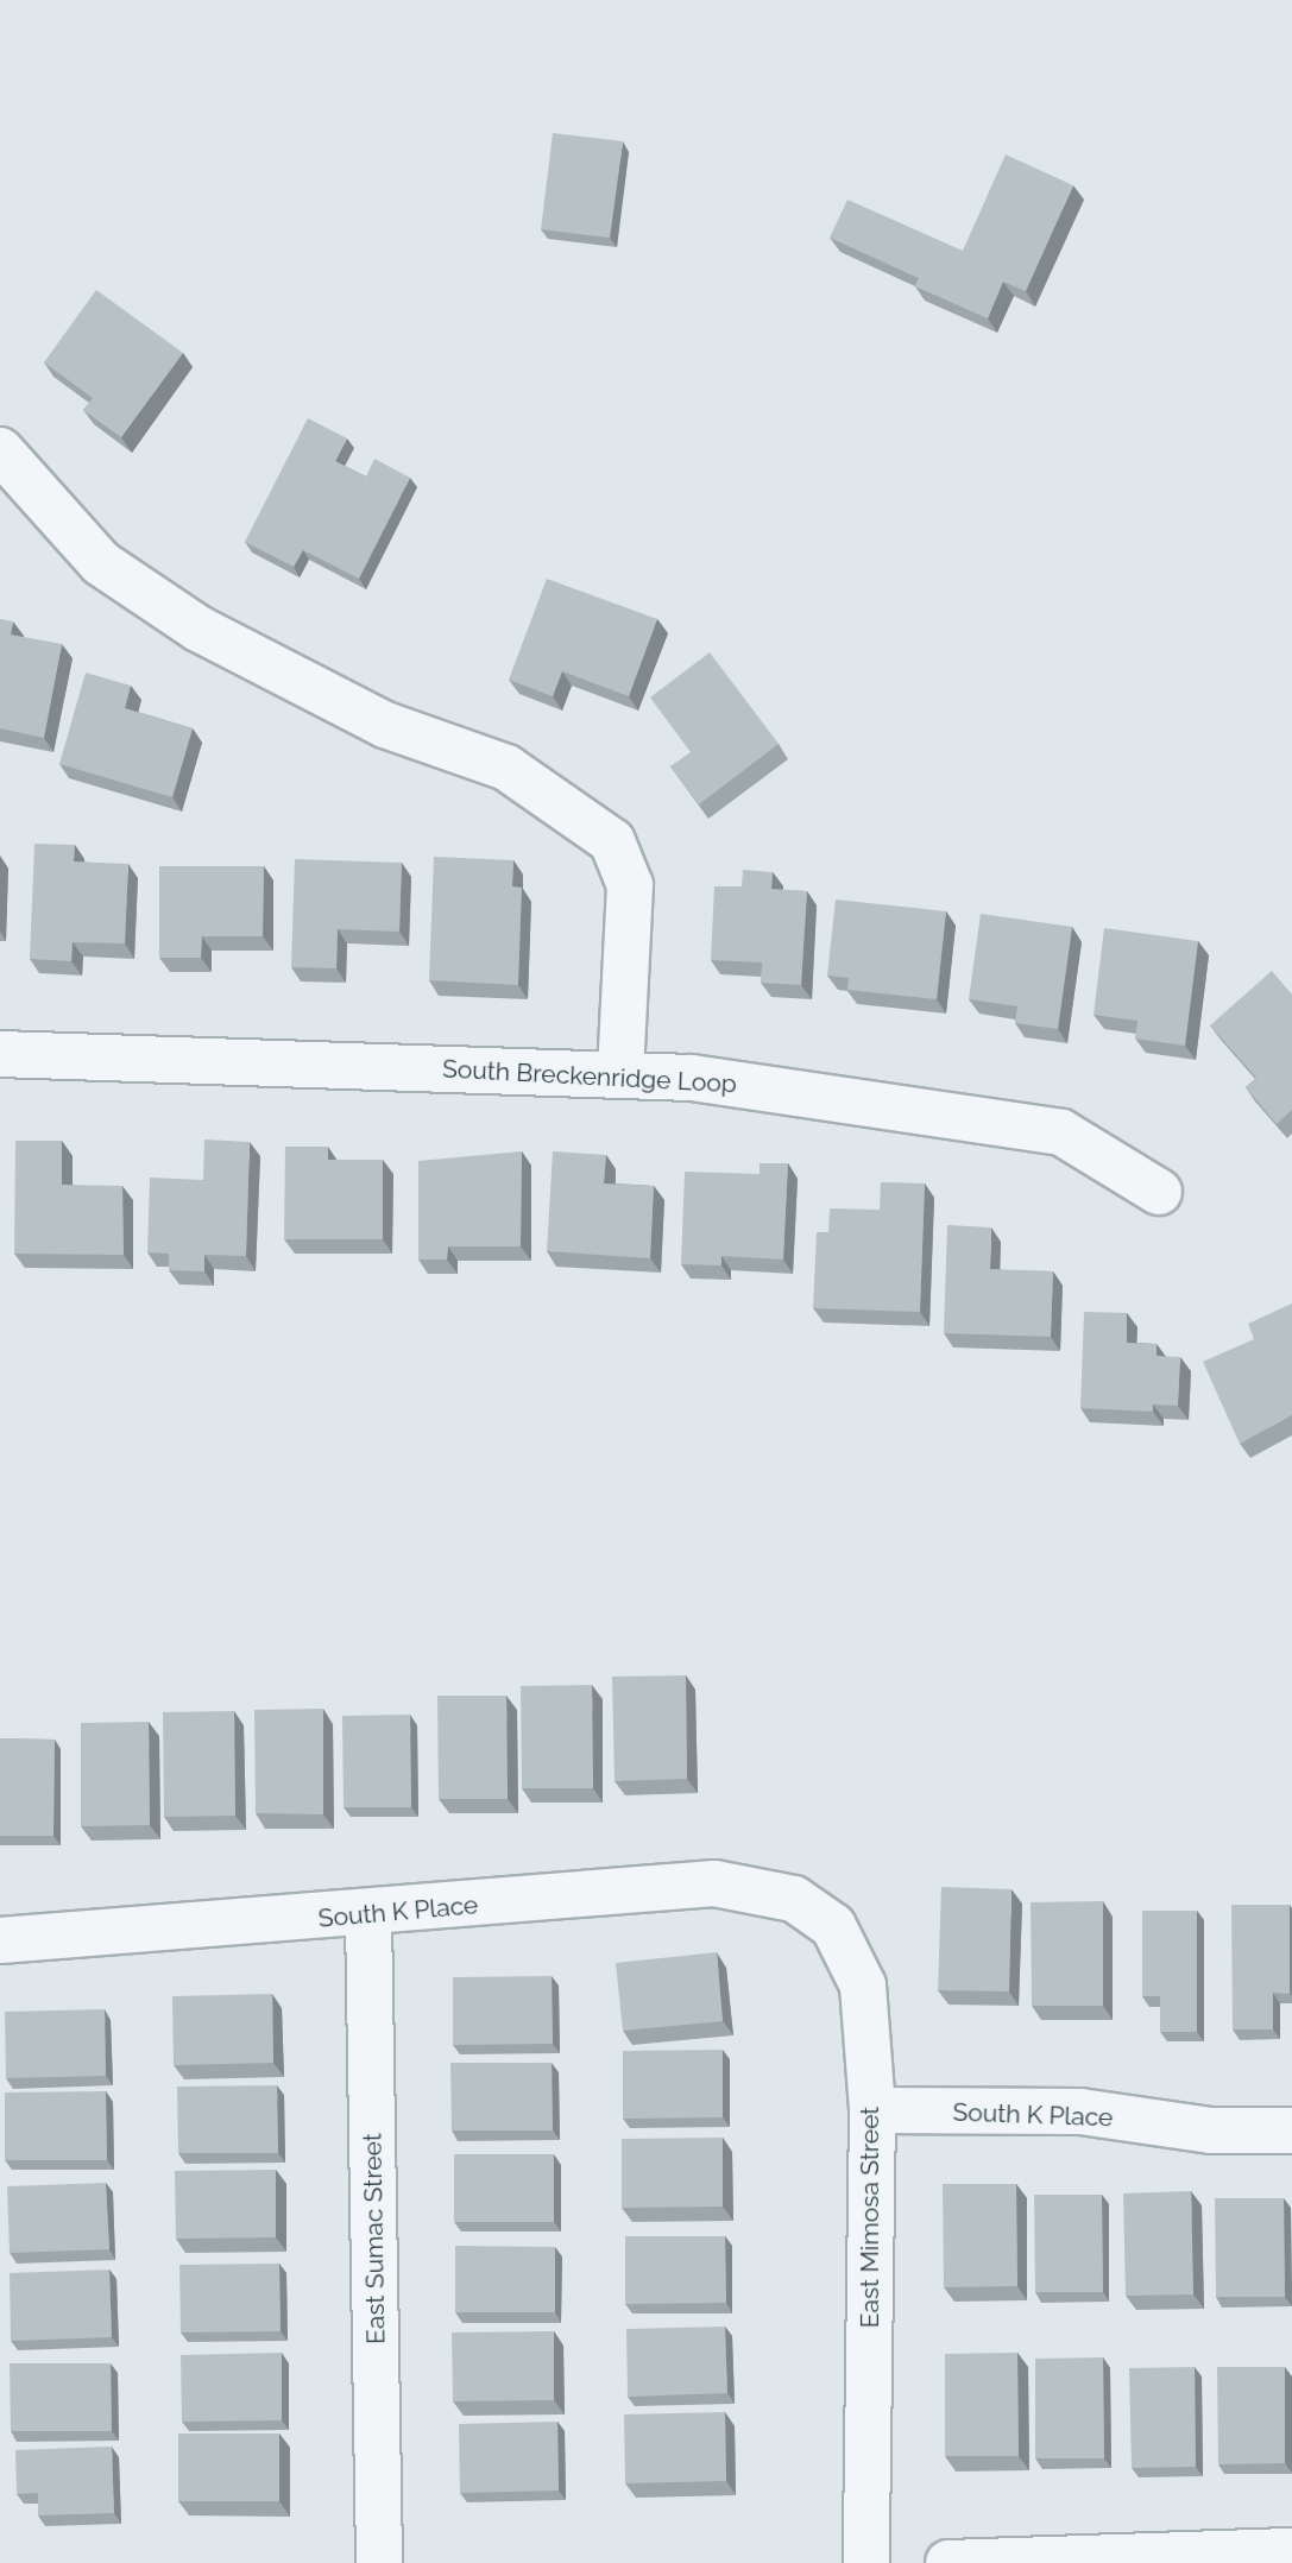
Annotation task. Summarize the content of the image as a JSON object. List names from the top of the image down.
{
  "streets": {
    "street": [
      "South Breckenridge Loop",
      "South K Place",
      "East Mimosa Street",
      "East Sumac Street"
    ]
  },
  "crossings": [
    ["South K Place", "East Mimosa Street"],
    ["South K Place", "East Sumac Street"]
  ]
}
